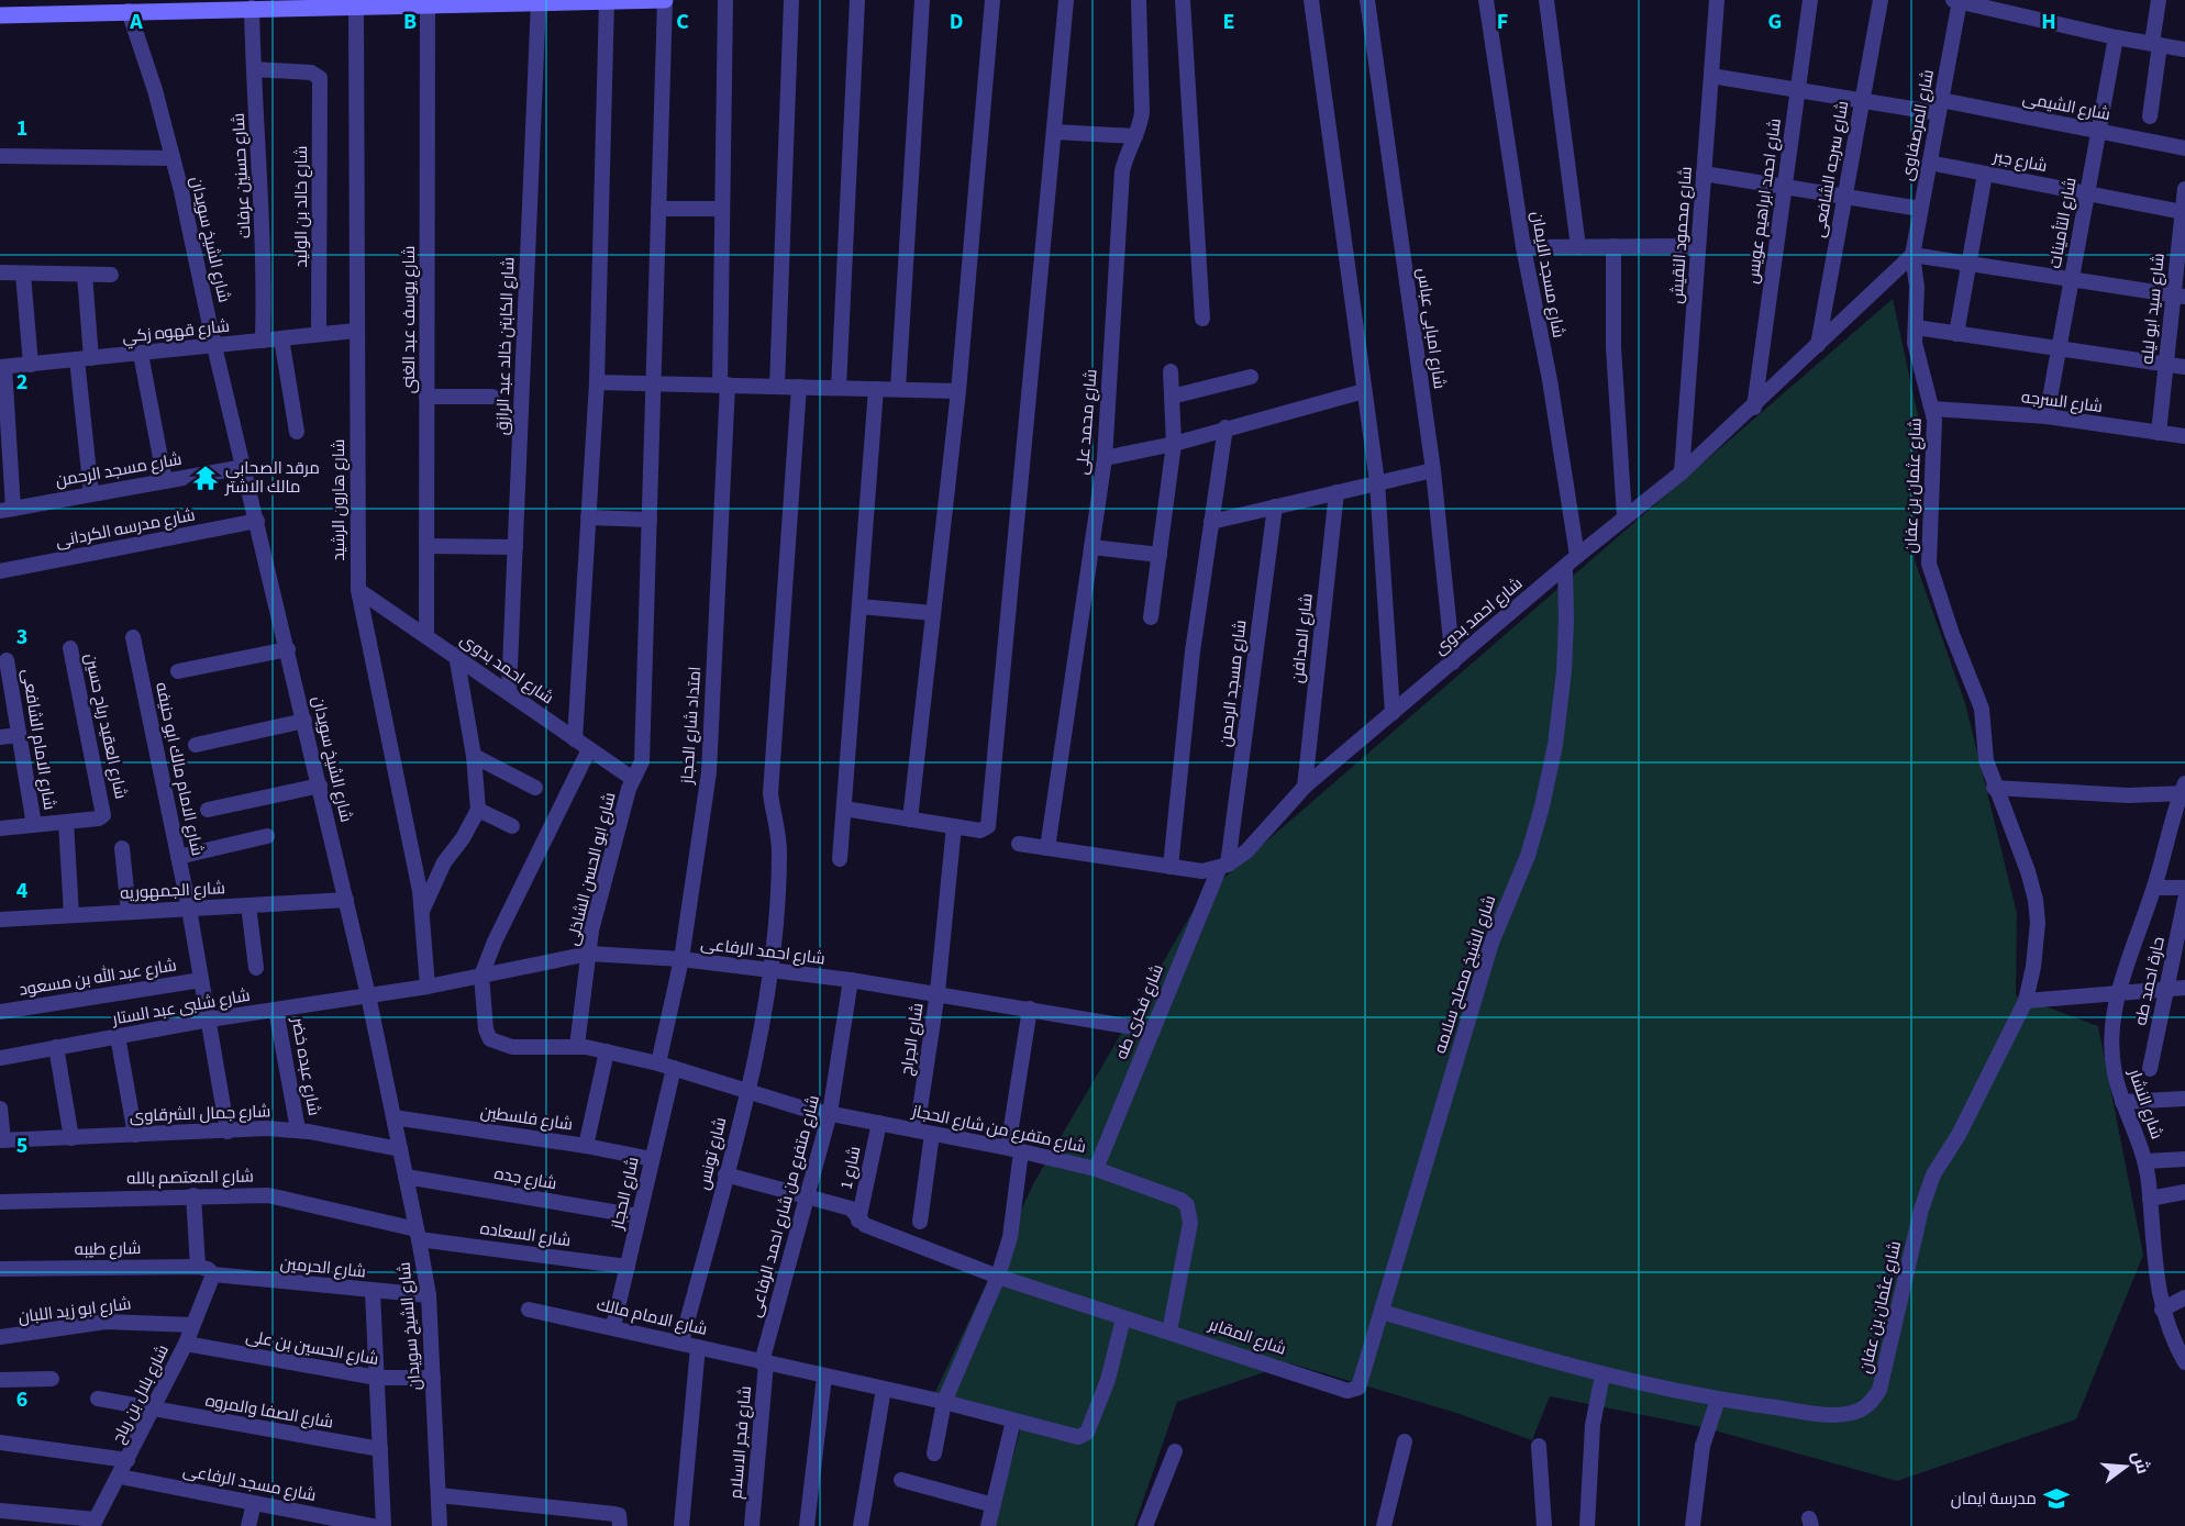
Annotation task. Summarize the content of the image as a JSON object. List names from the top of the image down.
{
  "streets": {
    "street": [
      "شارع الشيمى",
      "شارع المرصفاوى",
      "شارع جبر",
      "شارع سرجه الشافعى",
      "شارع حسنين عرفات",
      "شارع احمد ابراهيم عويس",
      "شارع خالد بن الوليد",
      "شارع التأمينات",
      "شارع محمود النقيش",
      "شارع الشيخ سويدان",
      "شارع مسجد الايمان",
      "شارع سيد ابو ليله",
      "شارع يوسف عبد الغنى",
      "شارع امبابى عباس",
      "شارع قهوه زكي",
      "شارع الكابتن خالد عبد الرازق",
      "شارع السرجه",
      "شارع محمد على",
      "شارع مسجد الرحمن",
      "شارع عثمان بن عفان",
      "شارع هارون الرشيد",
      "شارع مدرسه الكردانى",
      "شارع احمد بدوى",
      "شارع المدافن",
      "امتداد شارع الحجاز",
      "شارع العقيد رباح حسين",
      "شارع الامام الشافعى",
      "شارع الامام مالك ابو حنيفه",
      "شارع ابو الحسن الشاذلى",
      "شارع الجمهوريه",
      "شارع احمد الرفاعى",
      "شارع الشيخ مصلح سلامه",
      "شارع عبد الله بن مسعود",
      "حارة احمد طه",
      "شارع شلبى عبد الستار",
      "شارع فكرى طه",
      "شارع الجراج",
      "شارع عبده خضر",
      "شارع النشار",
      "شارع جمال الشرقاوى",
      "شارع فلسطين",
      "شارع متفرع من شارع الحجاز",
      "شارع تونس",
      "شارع 1",
      "شارع المعتصم بالله",
      "شارع جده",
      "شارع الحجاز",
      "شارع متفرع من شارع احمد الرفاعى",
      "شارع السعاده",
      "شارع طيبه",
      "شارع الحرمين",
      "شارع ابو زيد اللبان",
      "شارع الامام مالك",
      "شارع المقابر",
      "شارع الحسين بن على",
      "شارع بلال بن رباح",
      "شارع الصفا والمروه",
      "شارع فجر الاسلام",
      "شارع مسجد الرفاعى"
    ]
  },
  "crossings": [
    ["شارع الشيمى", "شارع المرصفاوى"],
    ["شارع الشيمى", "شارع سرجه الشافعى"],
    ["شارع الشيمى", "شارع احمد ابراهيم عويس"],
    ["شارع الشيمى", "شارع التأمينات"],
    ["شارع الشيمى", "شارع محمود النقيش"],
    ["شارع المرصفاوى", "شارع جبر"],
    ["شارع المرصفاوى", "شارع عثمان بن عفان"],
    ["شارع المرصفاوى", "شارع احمد بدوى"],
    ["شارع جبر", "شارع التأمينات"],
    ["شارع جبر", "شارع سيد ابو ليله"],
    ["شارع سرجه الشافعى", "شارع احمد بدوى"],
    ["شارع حسنين عرفات", "شارع خالد بن الوليد"],
    ["شارع حسنين عرفات", "شارع قهوه زكي"],
    ["شارع احمد ابراهيم عويس", "شارع احمد بدوى"],
    ["شارع خالد بن الوليد", "شارع قهوه زكي"],
    ["شارع التأمينات", "شارع السرجه"],
    ["شارع محمود النقيش", "شارع احمد بدوى"],
    ["شارع الشيخ سويدان", "شارع قهوه زكي"],
    ["شارع الشيخ سويدان", "شارع مسجد الرحمن"],
    ["شارع الشيخ سويدان", "شارع مدرسه الكردانى"],
    ["شارع الشيخ سويدان", "شارع الجمهوريه"],
    ["شارع الشيخ سويدان", "شارع احمد الرفاعى"],
    ["شارع الشيخ سويدان", "شارع شلبى عبد الستار"],
    ["شارع الشيخ سويدان", "شارع جمال الشرقاوى"],
    ["شارع الشيخ سويدان", "شارع فلسطين"],
    ["شارع الشيخ سويدان", "شارع المعتصم بالله"],
    ["شارع الشيخ سويدان", "شارع جده"],
    ["شارع الشيخ سويدان", "شارع السعاده"],
    ["شارع الشيخ سويدان", "شارع الحرمين"],
    ["شارع الشيخ سويدان", "شارع الحسين بن على"],
    ["شارع مسجد الايمان", "شارع احمد بدوى"],
    ["شارع سيد ابو ليله", "شارع السرجه"],
    ["شارع يوسف عبد الغنى", "شارع احمد بدوى"],
    ["شارع امبابى عباس", "شارع احمد بدوى"],
    ["شارع قهوه زكي", "شارع هارون الرشيد"],
    ["شارع الكابتن خالد عبد الرازق", "شارع احمد بدوى"],
    ["شارع السرجه", "شارع عثمان بن عفان"],
    ["شارع مسجد الرحمن", "شارع احمد بدوى"],
    ["شارع مسجد الرحمن", "شارع فكرى طه"],
    ["شارع عثمان بن عفان", "شارع احمد بدوى"],
    ["شارع عثمان بن عفان", "شارع الشيخ مصلح سلامه"],
    ["شارع هارون الرشيد", "شارع احمد بدوى"],
    ["شارع هارون الرشيد", "شارع احمد الرفاعى"],
    ["شارع احمد بدوى", "شارع المدافن"],
    ["شارع احمد بدوى", "شارع ابو الحسن الشاذلى"],
    ["شارع احمد بدوى", "شارع الشيخ مصلح سلامه"],
    ["شارع احمد بدوى", "شارع فكرى طه"],
    ["امتداد شارع الحجاز", "شارع احمد الرفاعى"],
    ["امتداد شارع الحجاز", "شارع متفرع من شارع الحجاز"],
    ["شارع الامام مالك ابو حنيفه", "شارع الجمهوريه"],
    ["شارع الامام مالك ابو حنيفه", "شارع عبد الله بن مسعود"],
    ["شارع الامام مالك ابو حنيفه", "شارع شلبى عبد الستار"],
    ["شارع الامام مالك ابو حنيفه", "شارع جمال الشرقاوى"],
    ["شارع ابو الحسن الشاذلى", "شارع احمد الرفاعى"],
    ["شارع ابو الحسن الشاذلى", "شارع متفرع من شارع الحجاز"],
    ["شارع احمد الرفاعى", "شارع شلبى عبد الستار"],
    ["شارع احمد الرفاعى", "شارع فكرى طه"],
    ["شارع احمد الرفاعى", "شارع الجراج"],
    ["شارع احمد الرفاعى", "شارع متفرع من شارع الحجاز"],
    ["شارع احمد الرفاعى", "شارع تونس"],
    ["شارع احمد الرفاعى", "شارع متفرع من شارع احمد الرفاعى"],
    ["شارع الشيخ مصلح سلامه", "شارع المقابر"],
    ["شارع شلبى عبد الستار", "شارع عبده خضر"],
    ["شارع فكرى طه", "شارع متفرع من شارع الحجاز"],
    ["شارع الجراج", "شارع متفرع من شارع الحجاز"],
    ["شارع عبده خضر", "شارع جمال الشرقاوى"],
    ["شارع فلسطين", "شارع الحجاز"],
    ["شارع متفرع من شارع الحجاز", "شارع تونس"],
    ["شارع متفرع من شارع الحجاز", "شارع 1"],
    ["شارع متفرع من شارع الحجاز", "شارع الحجاز"],
    ["شارع متفرع من شارع الحجاز", "شارع متفرع من شارع احمد الرفاعى"],
    ["شارع متفرع من شارع الحجاز", "شارع المقابر"],
    ["شارع تونس", "شارع الامام مالك"],
    ["شارع تونس", "شارع المقابر"],
    ["شارع 1", "شارع المقابر"],
    ["شارع المعتصم بالله", "شارع السعاده"],
    ["شارع جده", "شارع الحجاز"],
    ["شارع الحجاز", "شارع السعاده"],
    ["شارع الحجاز", "شارع الامام مالك"],
    ["شارع متفرع من شارع احمد الرفاعى", "شارع الامام مالك"],
    ["شارع متفرع من شارع احمد الرفاعى", "شارع المقابر"],
    ["شارع متفرع من شارع احمد الرفاعى", "شارع فجر الاسلام"],
    ["شارع الحرمين", "شارع بلال بن رباح"],
    ["شارع ابو زيد اللبان", "شارع بلال بن رباح"],
    ["شارع الامام مالك", "شارع فجر الاسلام"],
    ["شارع الحسين بن على", "شارع بلال بن رباح"],
    ["شارع بلال بن رباح", "شارع الصفا والمروه"],
    ["شارع بلال بن رباح", "شارع مسجد الرفاعى"]
  ],
  "places": {
    "temple": ["مرقد الصحابي مالك الاشتر"],
    "school or university": ["مدرسة ايمان"]
  },
  "north": "right",
  "grid": {
    "columns": [
      "A",
      "B",
      "C",
      "D",
      "E",
      "F",
      "G",
      "H"
    ],
    "rows": [
      "1",
      "2",
      "3",
      "4",
      "5",
      "6"
    ]
  }
}
